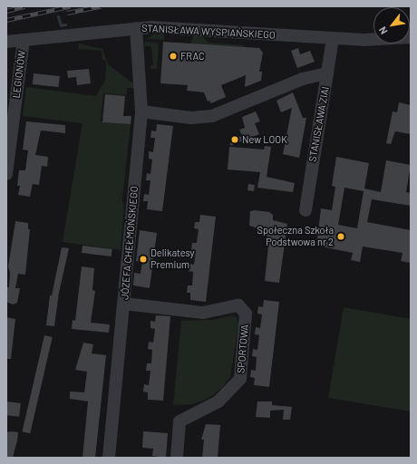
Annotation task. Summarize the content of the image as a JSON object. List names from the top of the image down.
{
  "streets": {
    "street": [
      "STANISŁAWA WYSPIAŃSKIEGO",
      "LEGIONÓW",
      "STANISŁAWA ZIAI",
      "JÓZEFA CHEŁMOŃSKIEGO",
      "SPORTOWA"
    ]
  },
  "crossings": [
    ["STANISŁAWA WYSPIAŃSKIEGO", "LEGIONÓW"],
    ["STANISŁAWA WYSPIAŃSKIEGO", "STANISŁAWA ZIAI"],
    ["STANISŁAWA WYSPIAŃSKIEGO", "JÓZEFA CHEŁMOŃSKIEGO"],
    ["JÓZEFA CHEŁMOŃSKIEGO", "SPORTOWA"]
  ],
  "places": [
    "FRAC",
    "New LOOK",
    "Społeczna Szkoła Podstwowa nr 2",
    "Delikatesy Premium"
  ],
  "north": "bottom left"
}
